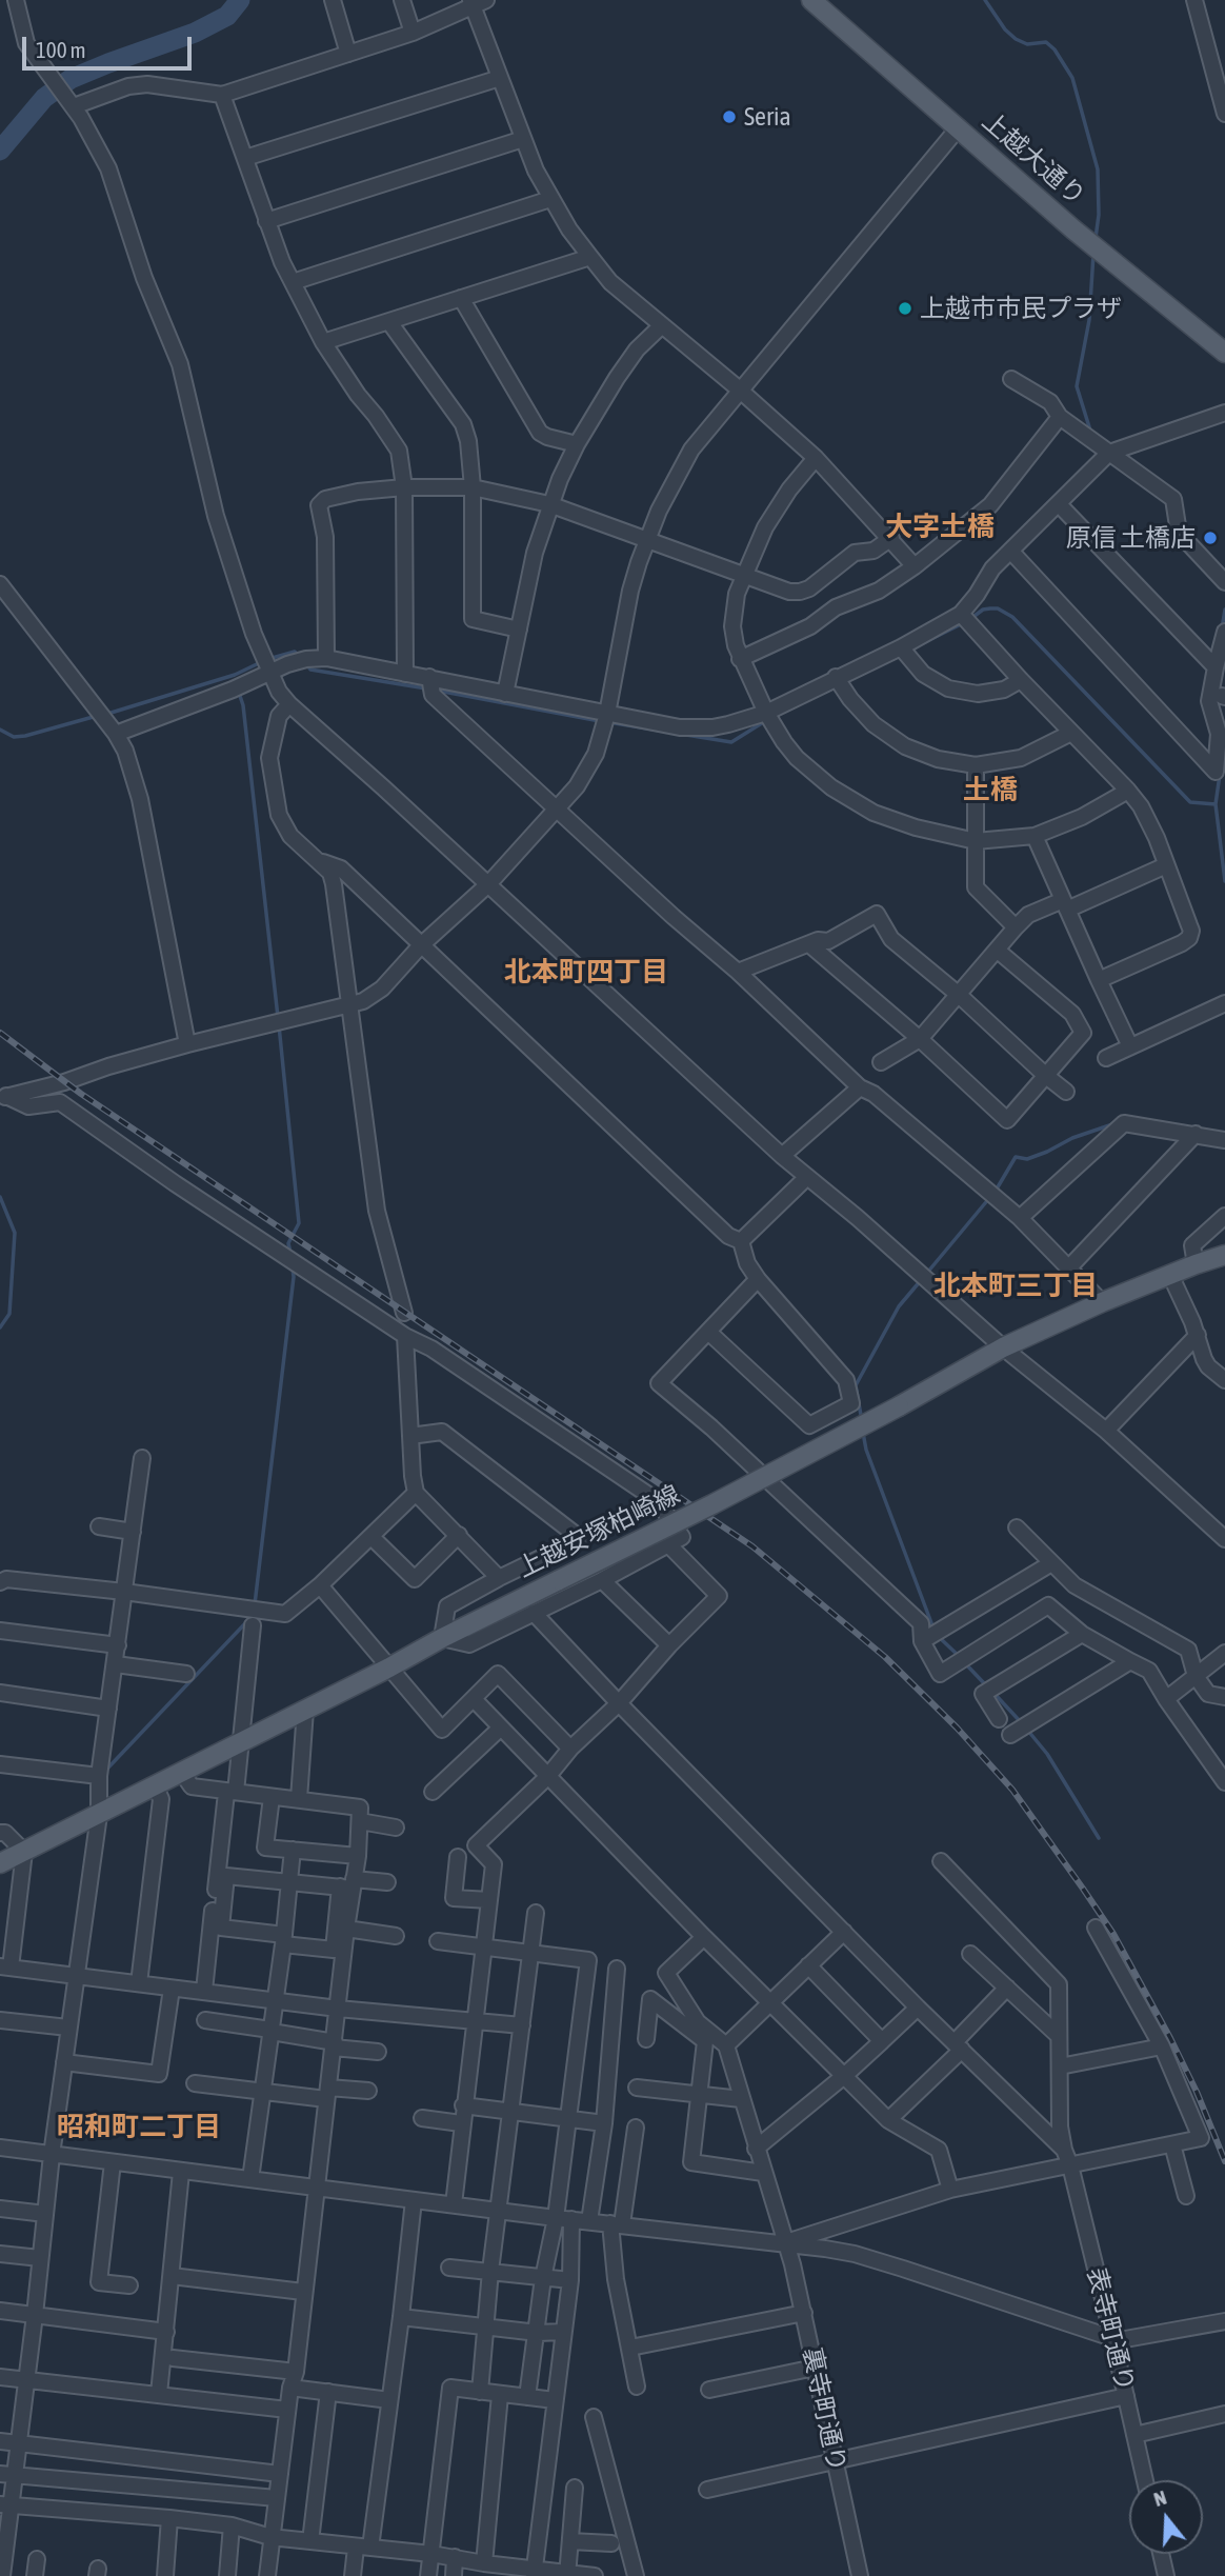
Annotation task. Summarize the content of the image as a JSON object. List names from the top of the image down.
{
  "streets": {
    "main road": ["上越大通り", "上越安塚柏崎線"],
    "street": ["表寺町通り", "裏寺町通り"]
  },
  "districts": [
    "大字土橋",
    "土橋",
    "北本町四丁目",
    "北本町三丁目",
    "昭和町二丁目"
  ],
  "places": ["Seria", "上越市市民プラザ", "原信 土橋店"],
  "scale_bar": "100 m",
  "north": "top"
}
